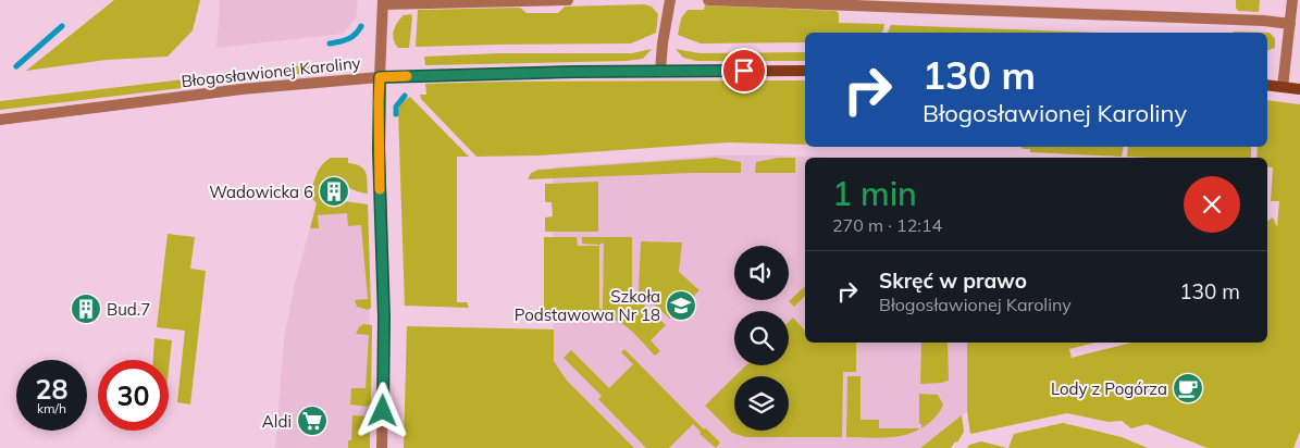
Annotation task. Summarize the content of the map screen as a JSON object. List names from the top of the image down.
{
  "streets": {
    "street": ["Błogosławionej Karoliny"]
  },
  "places": {
    "building": ["Wadowicka 6", "Bud.7"],
    "school or university": ["Szkoła Podstawowa Nr 18"],
    "cafe": ["Lody z Pogórza"],
    "supermarket": ["Aldi"]
  },
  "page": {
    "turn": ["130 m", "Błogosławionej Karoliny"],
    "heading": ["1 min", "270 m · 12:14"],
    "list": [
      {
        "name": "Skręć w prawo",
        "note": "Błogosławionej Karoliny",
        "value": "130 m"
      }
    ],
    "speed": "28 km/h",
    "limit": "30"
  }
}
